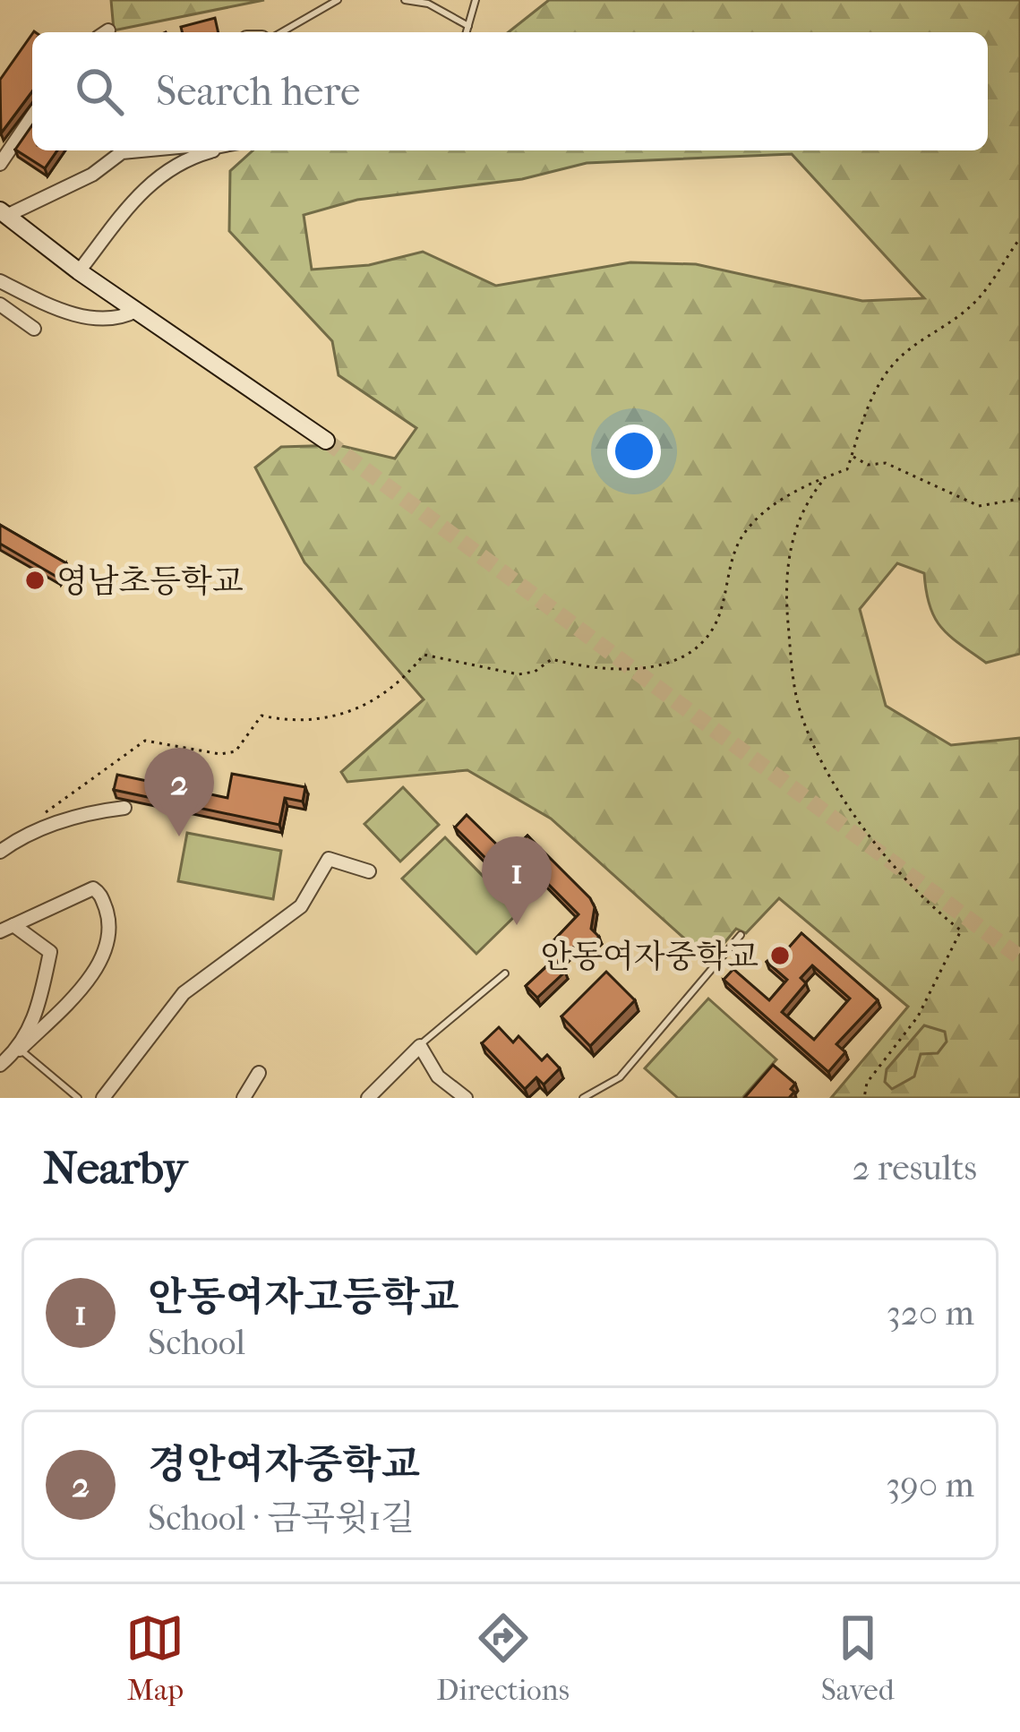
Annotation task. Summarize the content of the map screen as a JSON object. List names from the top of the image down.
{
  "places": ["영남초등학교", "안동여자중학교"],
  "page": {
    "search": "Search here",
    "pins": ["2", "1"],
    "heading": ["Nearby", "2 results"],
    "list": [
      {
        "mark": "1",
        "name": "안동여자고등학교",
        "note": "School",
        "value": "320 m"
      },
      {
        "mark": "2",
        "name": "경안여자중학교",
        "note": "School · 금곡윗1길",
        "value": "390 m"
      }
    ],
    "nav": ["Map", "Directions", "Saved"]
  }
}
